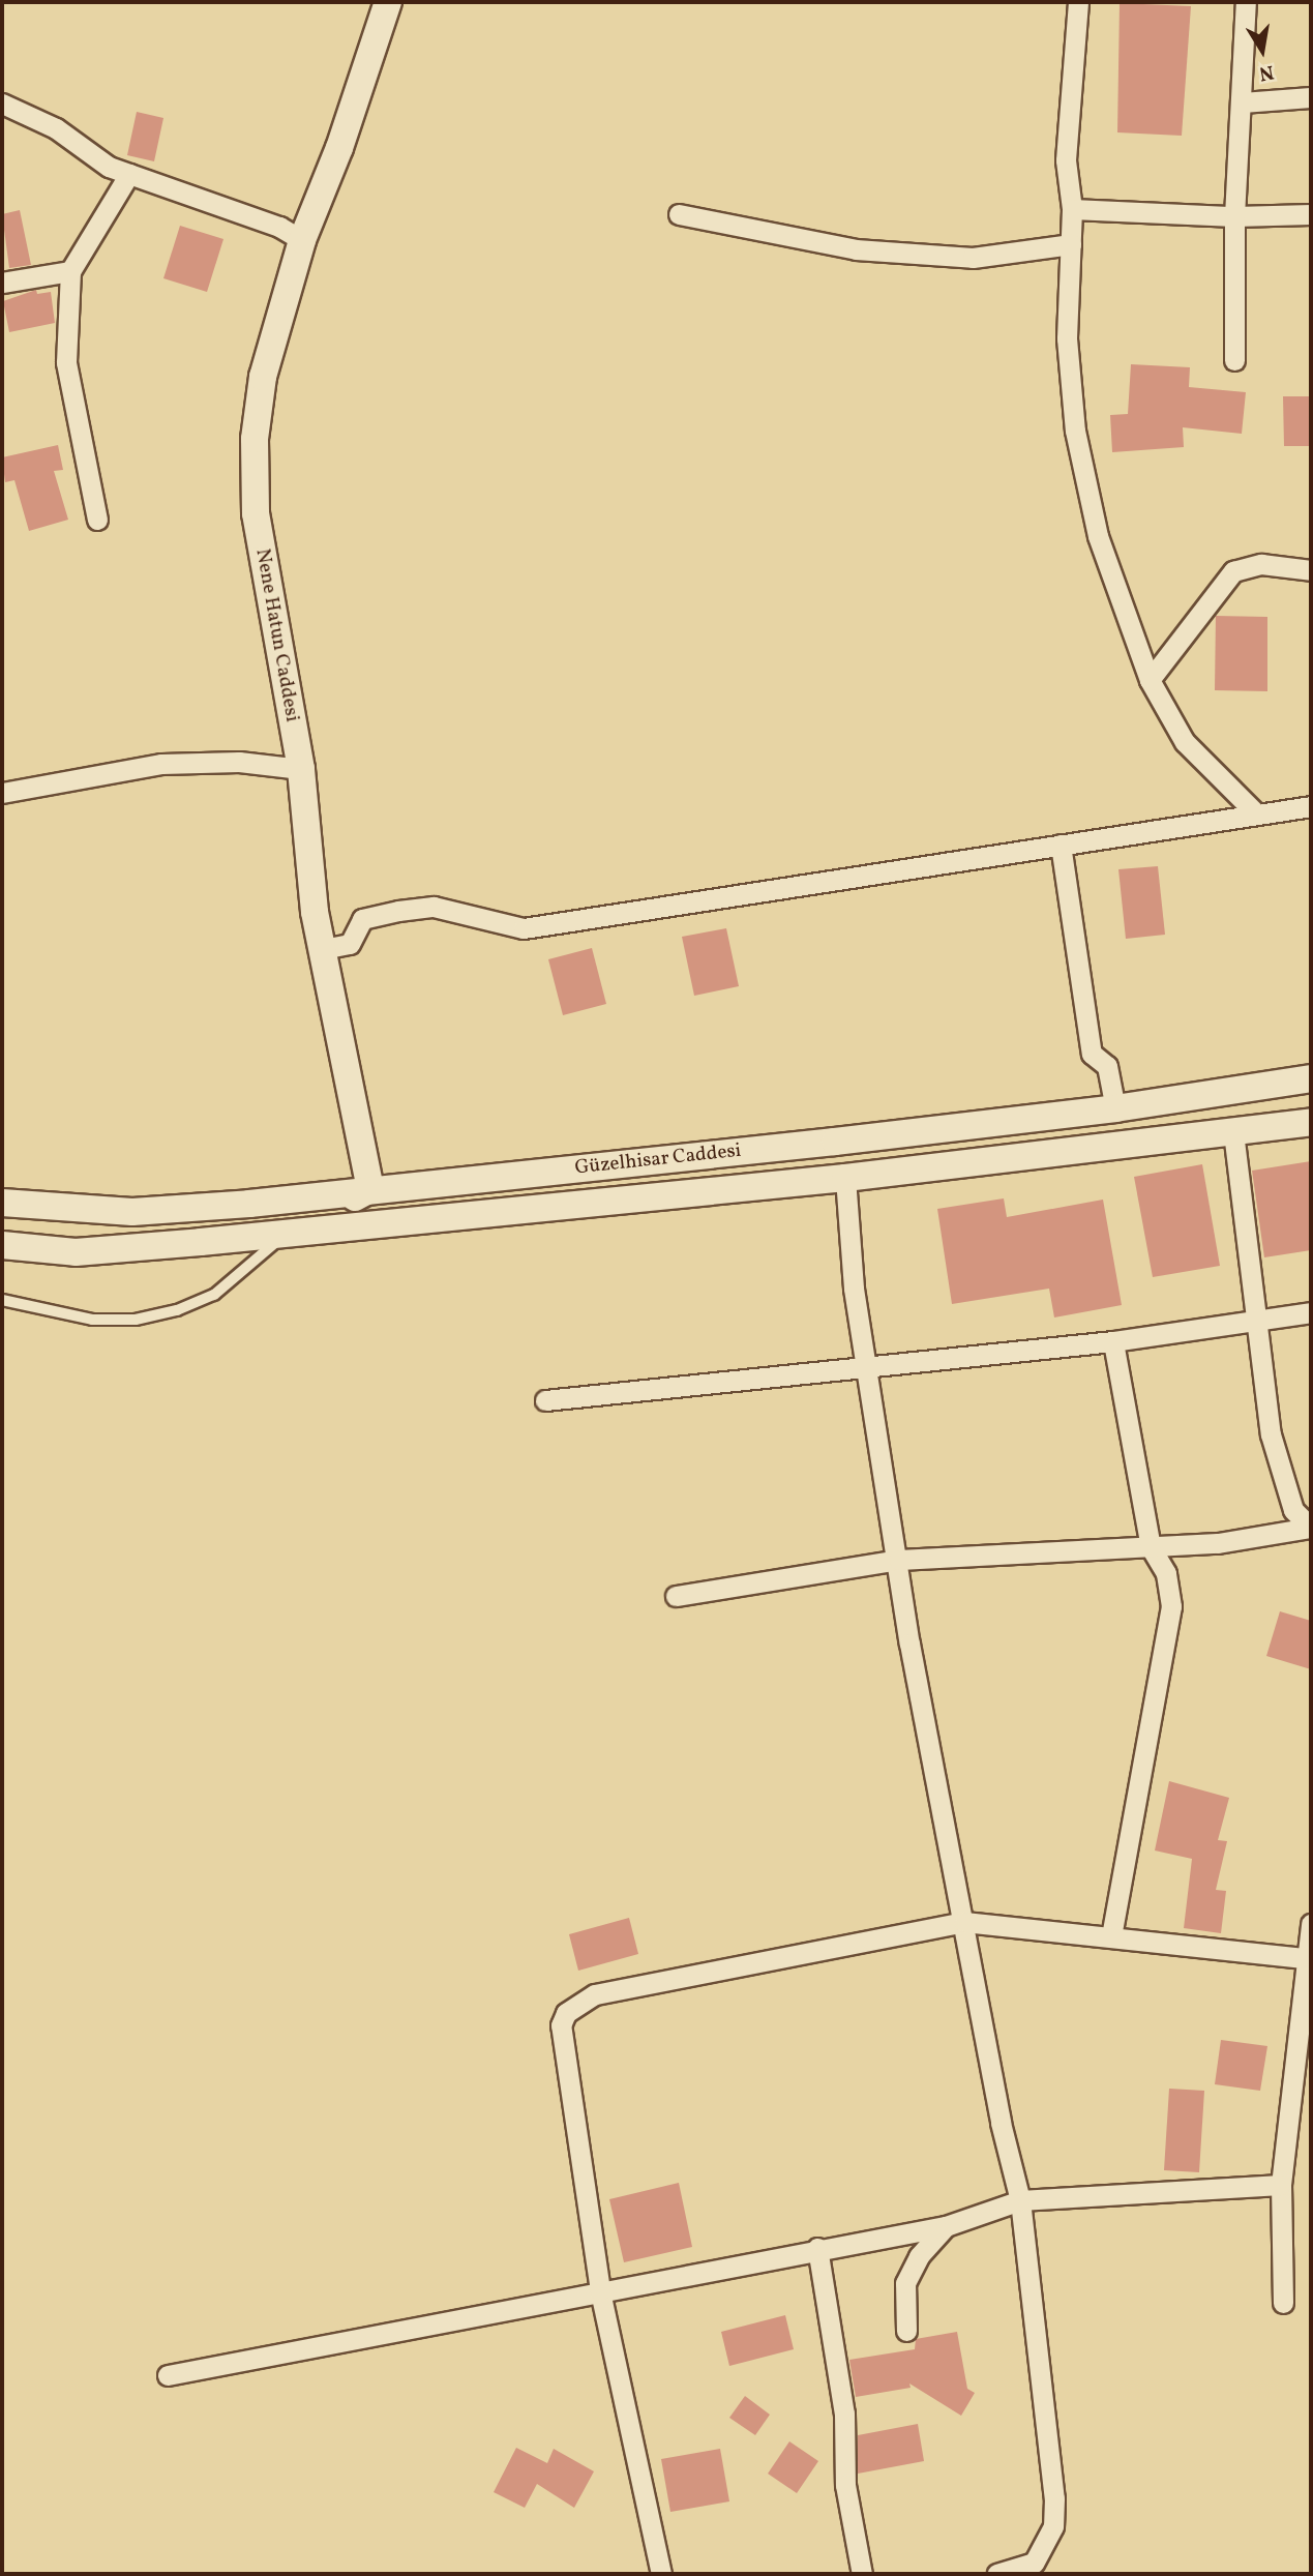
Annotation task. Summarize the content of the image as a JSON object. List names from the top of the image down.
{
  "streets": {
    "street": ["Nene Hatun Caddesi", "Güzelhisar Caddesi"]
  },
  "crossings": [
    ["Nene Hatun Caddesi", "Güzelhisar Caddesi"]
  ],
  "north": "bottom"
}
